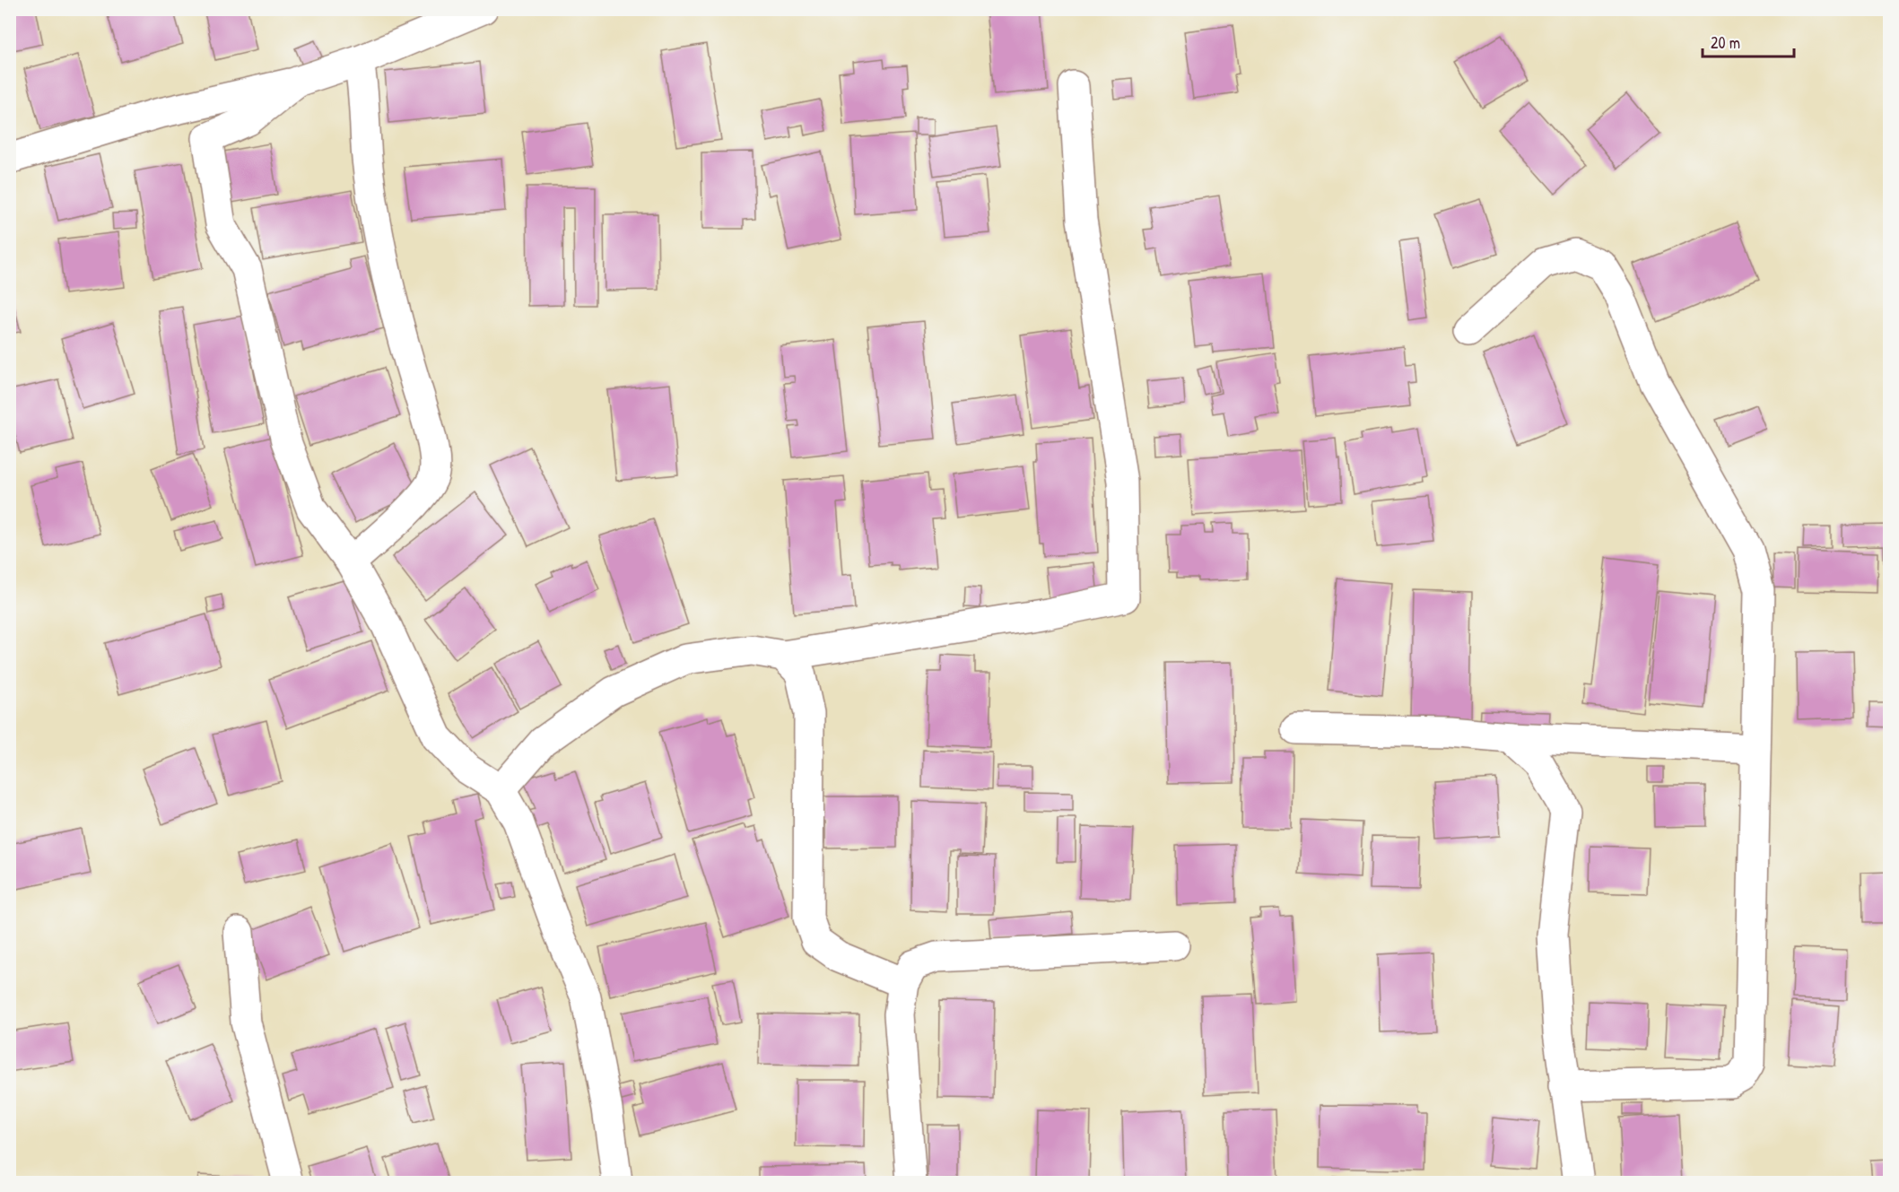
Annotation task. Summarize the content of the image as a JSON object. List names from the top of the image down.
{
  "scale_bar": "20 m"
}
